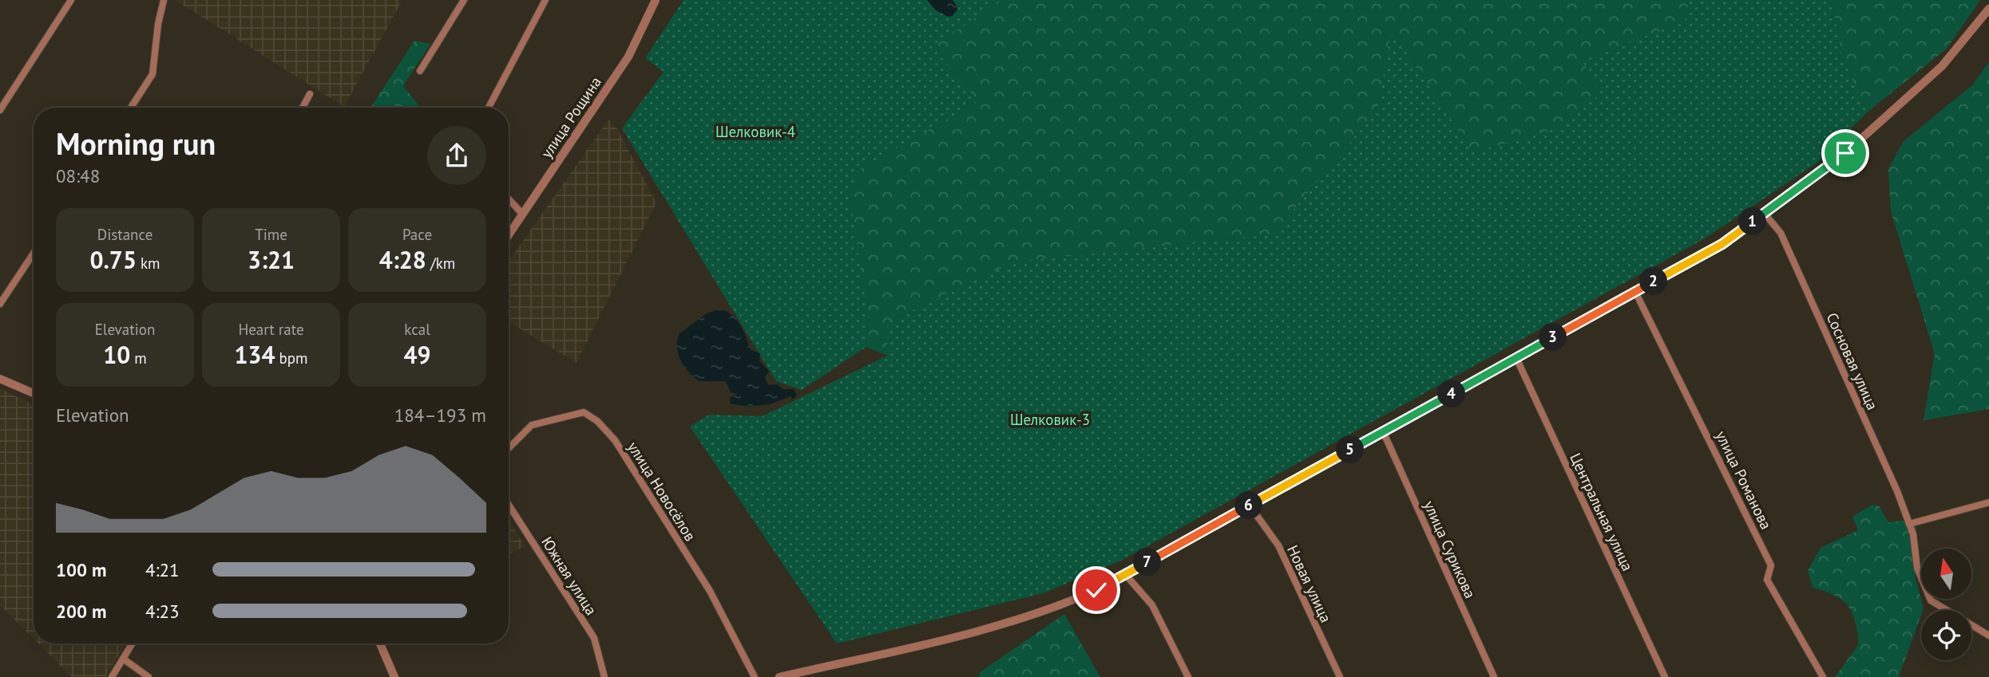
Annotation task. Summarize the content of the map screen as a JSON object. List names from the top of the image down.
{
  "streets": {
    "street": [
      "улица Рощина",
      "Сосновая улица",
      "улица Романова",
      "улица Новосёлов",
      "Центральная улица",
      "улица Сурикова",
      "Южная улица",
      "Новая улица"
    ]
  },
  "parks": ["Шелковик-4", "Шелковик-3"],
  "north": "top",
  "page": {
    "heading": ["Morning run", "08:48"],
    "stats": [
      ["Distance", "0.75 km"],
      ["Time", "3:21"],
      ["Pace", "4:28 /km"],
      ["Elevation", "10 m"],
      ["Heart rate", "134 bpm"],
      ["kcal", "49"]
    ],
    "pins": [
      "1",
      "2",
      "3",
      "4",
      "5",
      "6",
      "7"
    ],
    "chart": ["Elevation", "184–193 m"],
    "list": [
      {
        "name": "100 m",
        "note": "4:21"
      },
      {
        "name": "200 m",
        "note": "4:23"
      }
    ]
  }
}
